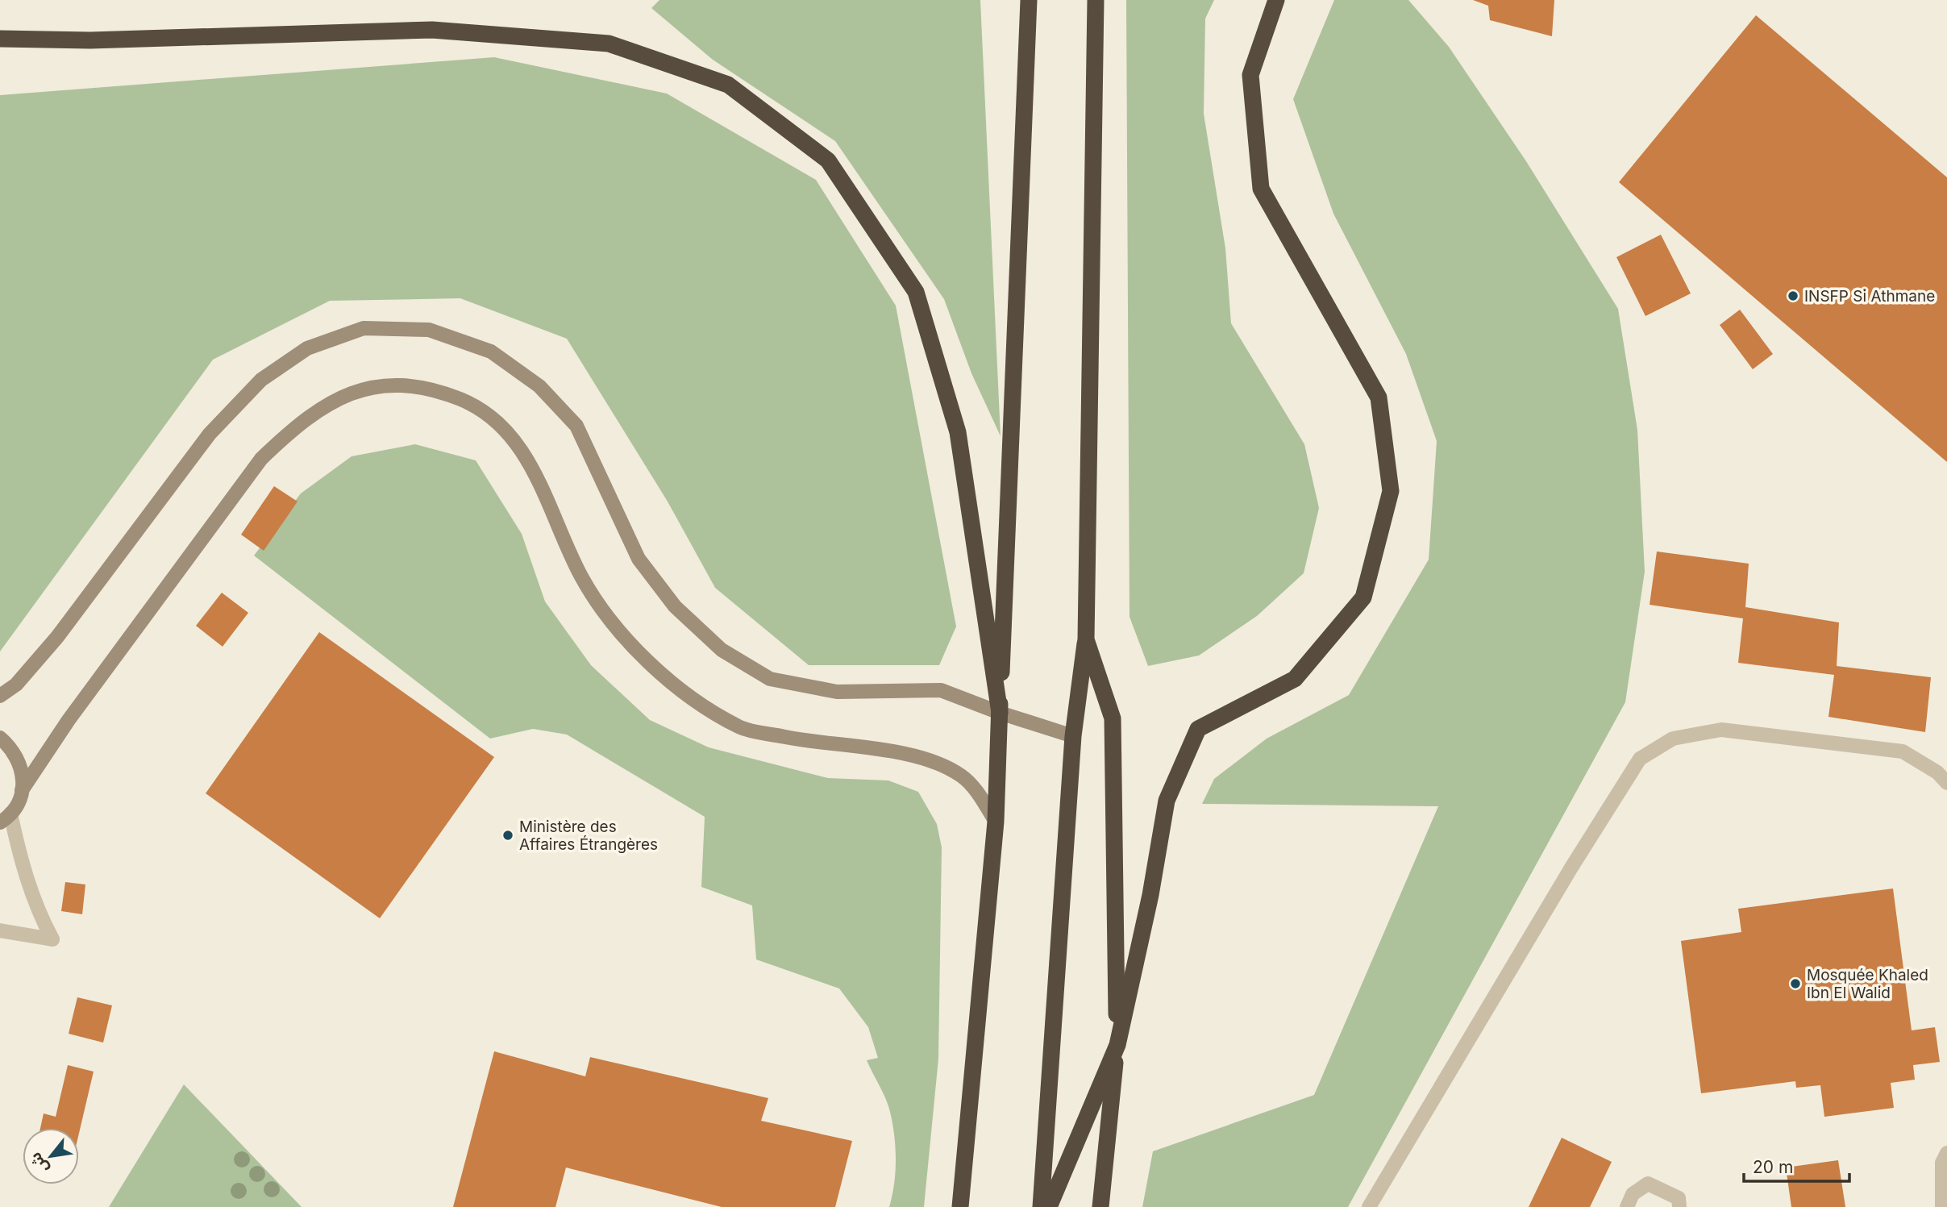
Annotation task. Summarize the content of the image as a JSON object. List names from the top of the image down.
{
  "places": ["INSFP Si Athmane", "Ministère des Affaires Étrangères", "Mosquée Khaled Ibn El Walid"],
  "scale_bar": "20 m",
  "north": "bottom left"
}
